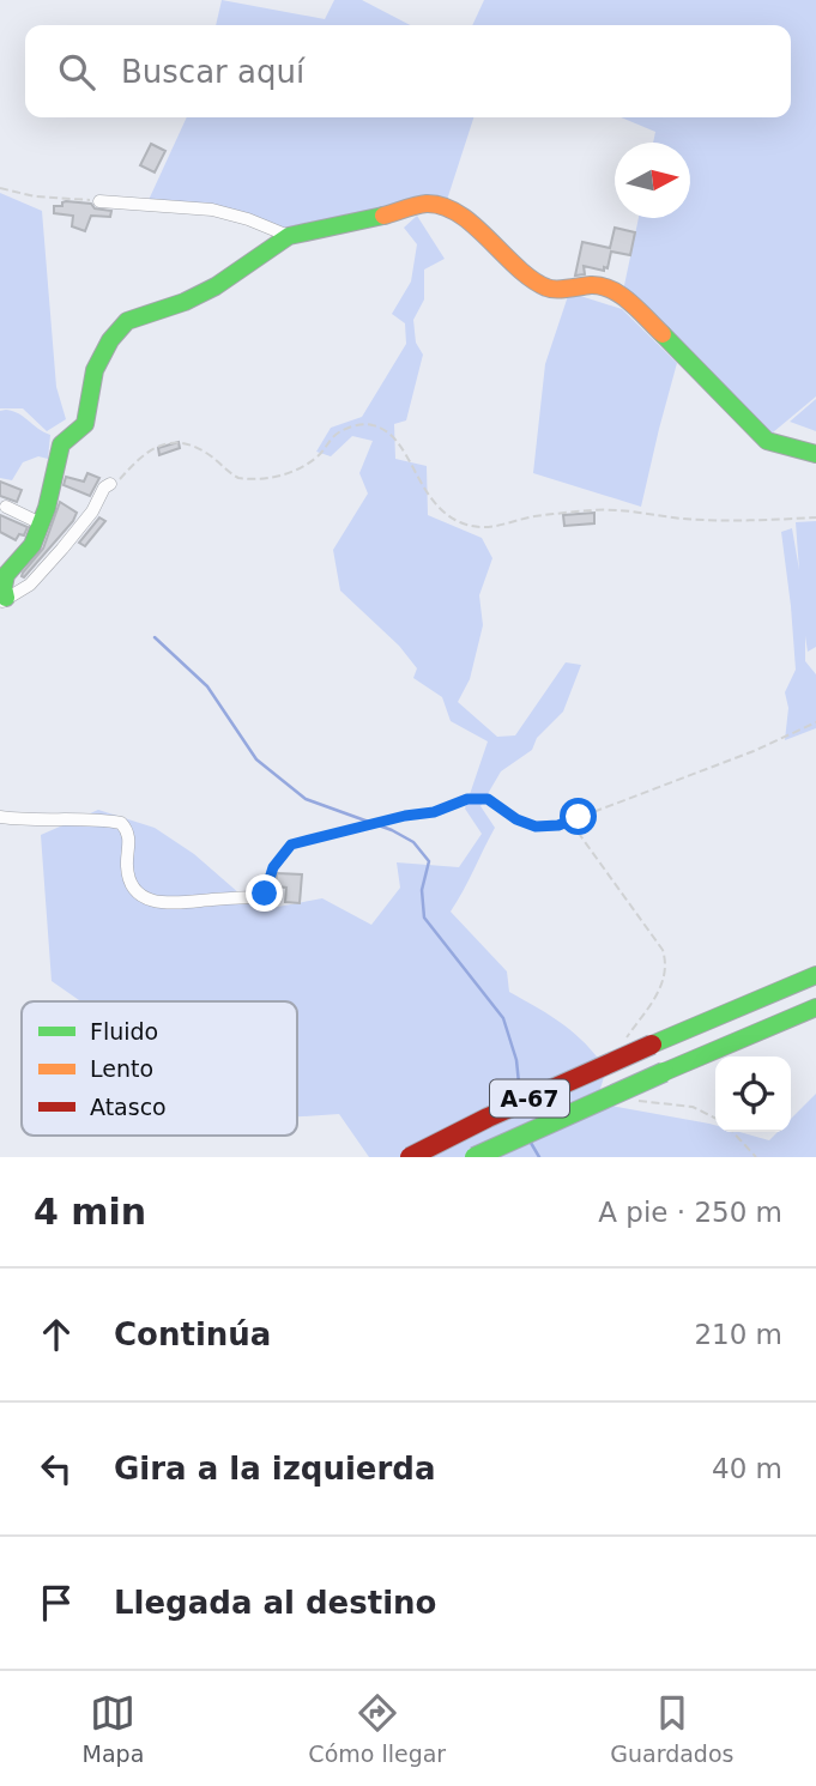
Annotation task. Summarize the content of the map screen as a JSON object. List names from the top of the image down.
{
  "streets": {
    "main road": ["A-67"]
  },
  "legend": ["Fluido", "Lento", "Atasco"],
  "north": "right",
  "page": {
    "search": "Buscar aquí",
    "heading": ["4 min", "A pie · 250 m"],
    "list": [
      ["Continúa", "210 m"],
      ["Gira a la izquierda", "40 m"],
      "Llegada al destino"
    ],
    "nav": ["Mapa", "Cómo llegar", "Guardados"]
  }
}
